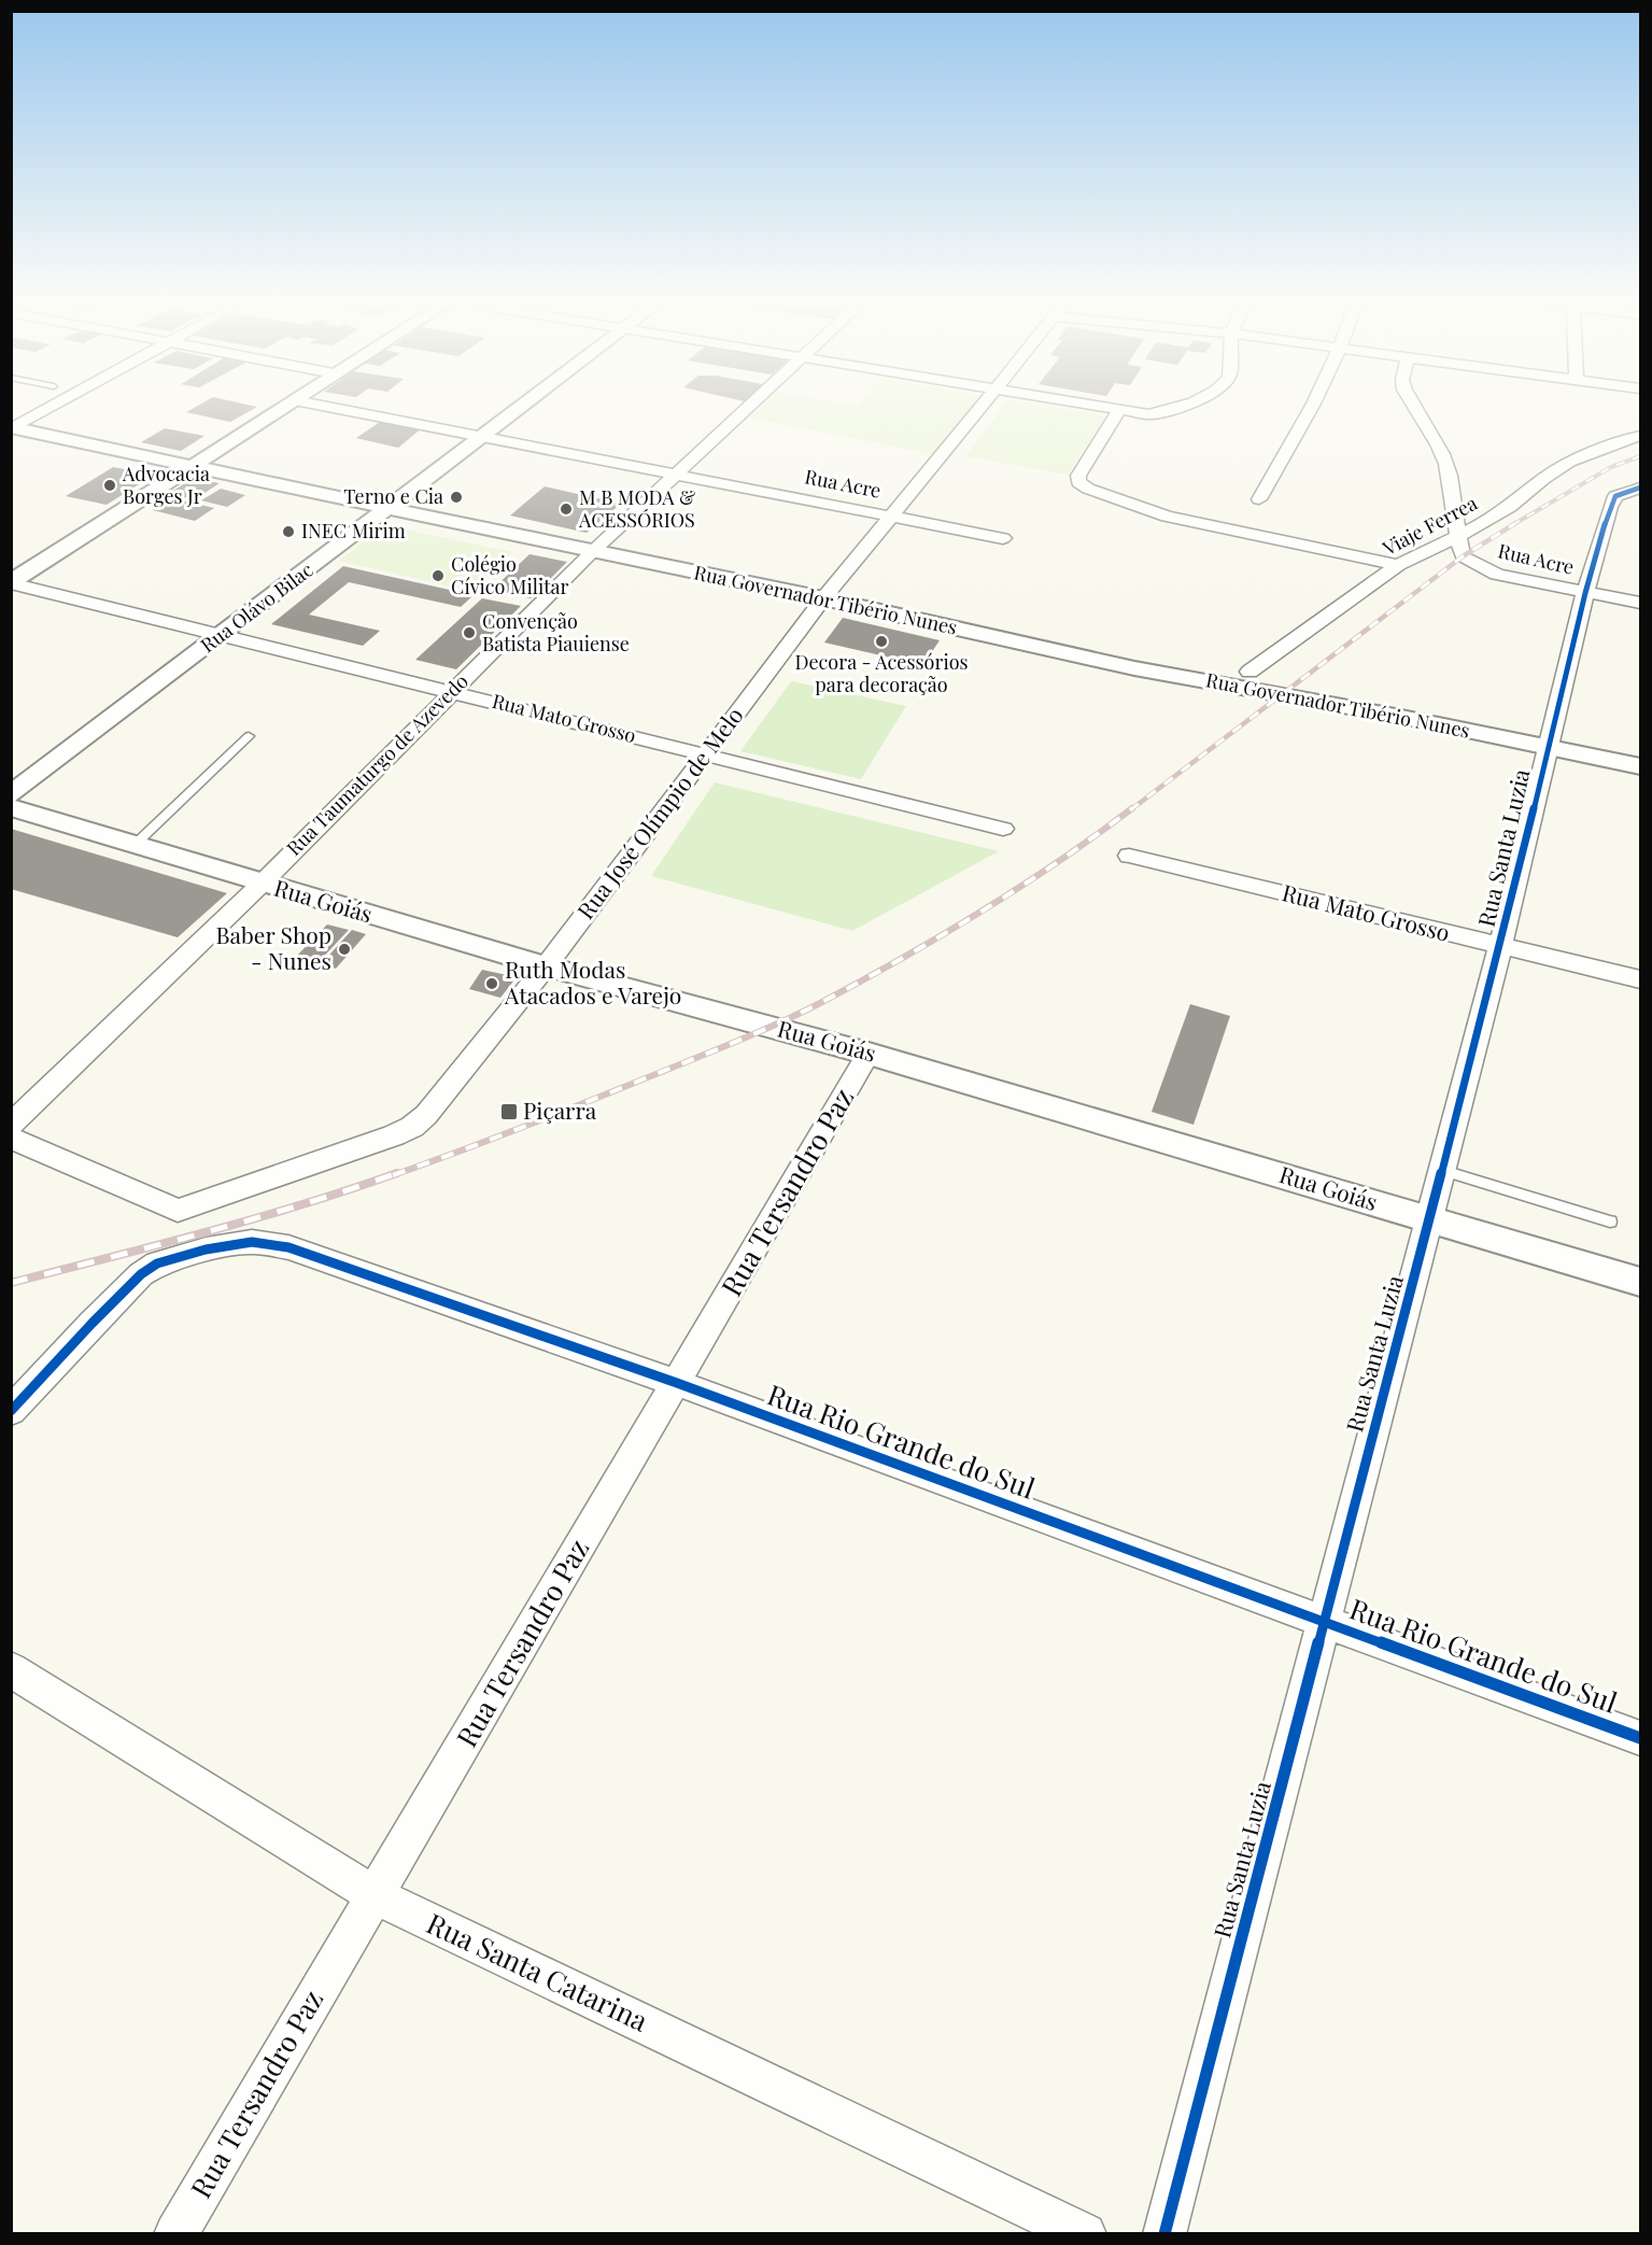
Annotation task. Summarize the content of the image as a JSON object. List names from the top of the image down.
{
  "streets": {
    "street": [
      "Rua Acre",
      "Viaje Ferrea",
      "Rua Governador Tibério Nunes",
      "Rua Olávo Bilac",
      "Rua Mato Grosso",
      "Rua Taumaturgo de Azevedo",
      "Rua José Olímpio de Melo",
      "Rua Santa Luzia",
      "Rua Goiás",
      "Rua Tersandro Paz",
      "Rua Rio Grande do Sul",
      "Rua Santa Catarina"
    ]
  },
  "crossings": [
    ["Rua Acre", "Viaje Ferrea"],
    ["Rua Acre", "Rua Olávo Bilac"],
    ["Rua Acre", "Rua Taumaturgo de Azevedo"],
    ["Rua Acre", "Rua José Olímpio de Melo"],
    ["Rua Acre", "Rua Santa Luzia"],
    ["Rua Governador Tibério Nunes", "Rua Olávo Bilac"],
    ["Rua Governador Tibério Nunes", "Rua Taumaturgo de Azevedo"],
    ["Rua Governador Tibério Nunes", "Rua José Olímpio de Melo"],
    ["Rua Governador Tibério Nunes", "Rua Santa Luzia"],
    ["Rua Olávo Bilac", "Rua Mato Grosso"],
    ["Rua Mato Grosso", "Rua Taumaturgo de Azevedo"],
    ["Rua Mato Grosso", "Rua José Olímpio de Melo"],
    ["Rua Mato Grosso", "Rua Santa Luzia"],
    ["Rua Taumaturgo de Azevedo", "Rua Goiás"],
    ["Rua José Olímpio de Melo", "Rua Goiás"],
    ["Rua Santa Luzia", "Rua Goiás"],
    ["Rua Santa Luzia", "Rua Rio Grande do Sul"],
    ["Rua Goiás", "Rua Tersandro Paz"],
    ["Rua Tersandro Paz", "Rua Rio Grande do Sul"],
    ["Rua Tersandro Paz", "Rua Santa Catarina"]
  ],
  "places": {
    "other": [
      "Advocacia Borges Jr",
      "Terno e Cia",
      "M B MODA & ACESSÓRIOS",
      "INEC Mirim",
      "Colégio Cívico Militar",
      "Convenção Batista Piauiense",
      "Decora - Acessórios para decoração",
      "Baber Shop - Nunes",
      "Ruth Modas Atacados e Varejo"
    ],
    "transit": ["Piçarra"]
  }
}
